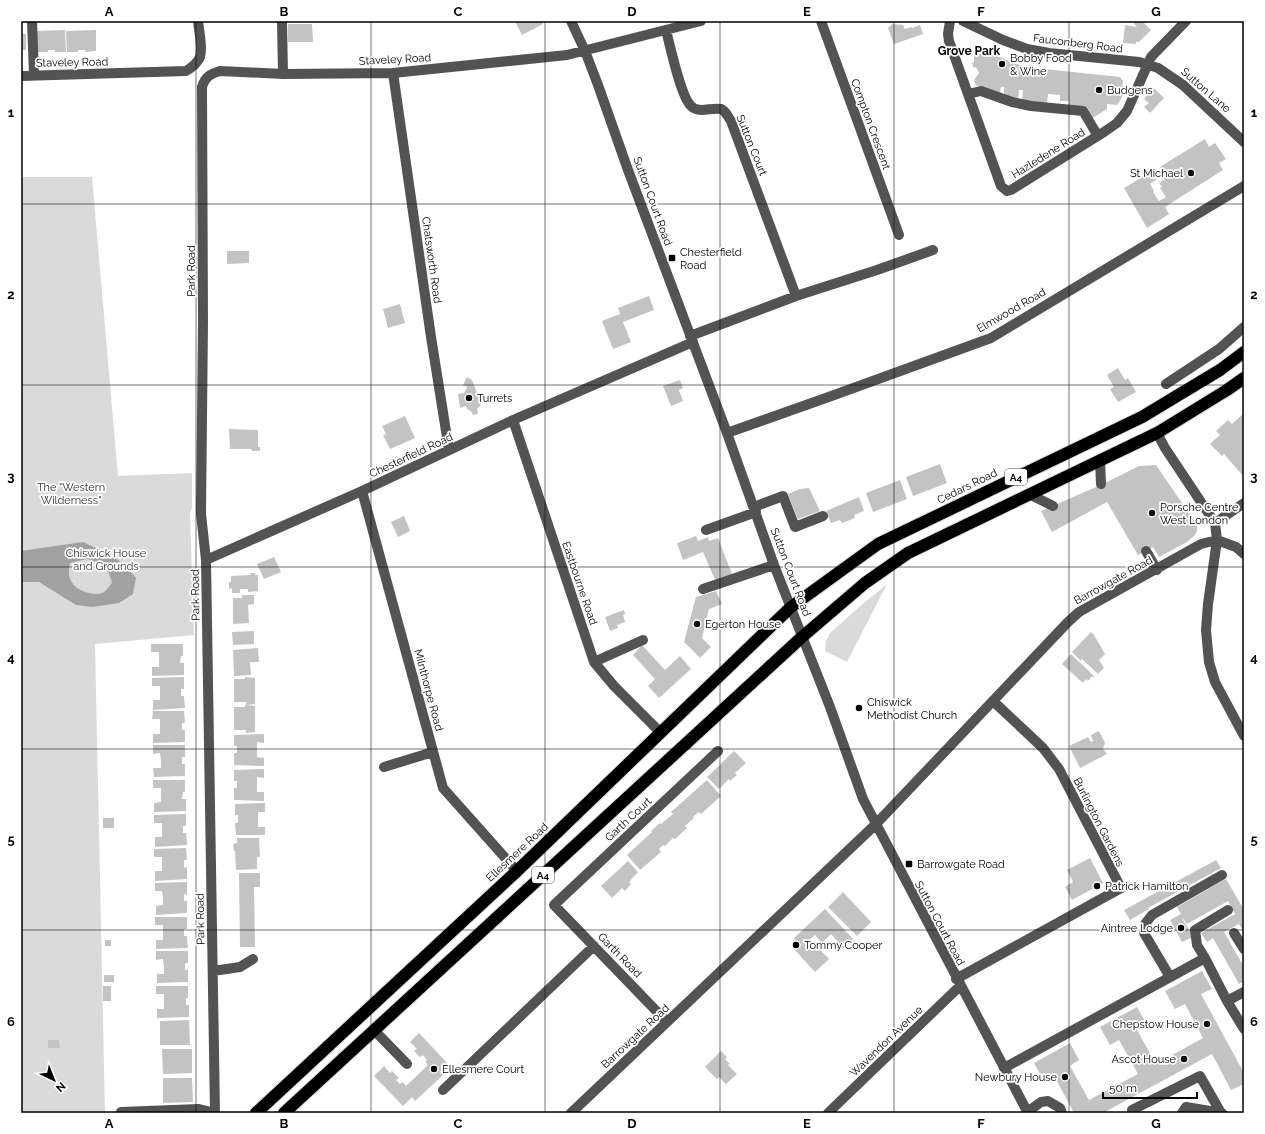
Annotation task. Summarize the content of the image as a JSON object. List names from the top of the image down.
{
  "streets": {
    "highway": ["A4", "Cedars Road", "Ellesmere Road"],
    "street": [
      "Fauconberg Road",
      "Staveley Road",
      "Sutton Lane",
      "Compton Crescent",
      "Sutton Court",
      "Hazledene Road",
      "Sutton Court Road",
      "Chatsworth Road",
      "Park Road",
      "Elmwood Road",
      "Chesterfield Road",
      "Barrowgate Road",
      "Eastbourne Road",
      "Milnthorpe Road",
      "Garth Court",
      "Burlington Gardens",
      "Garth Road",
      "Wavendon Avenue"
    ]
  },
  "crossings": [
    ["Fauconberg Road", "Sutton Lane"],
    ["Fauconberg Road", "Hazledene Road"],
    ["Staveley Road", "Sutton Court Road"],
    ["Staveley Road", "Chatsworth Road"],
    ["Staveley Road", "Park Road"],
    ["Sutton Lane", "Hazledene Road"],
    ["Sutton Court", "Chesterfield Road"],
    ["Sutton Court Road", "Elmwood Road"],
    ["Sutton Court Road", "Chesterfield Road"],
    ["Sutton Court Road", "A4"],
    ["Sutton Court Road", "Cedars Road"],
    ["Sutton Court Road", "Barrowgate Road"],
    ["Sutton Court Road", "Burlington Gardens"],
    ["Sutton Court Road", "Ellesmere Road"],
    ["Sutton Court Road", "Wavendon Avenue"],
    ["Chatsworth Road", "Chesterfield Road"],
    ["Park Road", "Chesterfield Road"],
    ["Chesterfield Road", "Eastbourne Road"],
    ["Chesterfield Road", "Milnthorpe Road"],
    ["Cedars Road", "Ellesmere Road"],
    ["Barrowgate Road", "Burlington Gardens"],
    ["Barrowgate Road", "Garth Road"],
    ["Eastbourne Road", "Ellesmere Road"],
    ["Milnthorpe Road", "Ellesmere Road"],
    ["Garth Court", "Garth Road"],
    ["Burlington Gardens", "Wavendon Avenue"]
  ],
  "districts": ["Grove Park"],
  "parks": ["The \"Western Wilderness\"", "Chiswick House and Grounds"],
  "places": {
    "other": [
      "Bobby Food & Wine",
      "Budgens",
      "St Michael",
      "Turrets",
      "Porsche Centre West London",
      "Egerton House",
      "Chiswick Methodist Church",
      "Patrick Hamilton",
      "Aintree Lodge",
      "Tommy Cooper",
      "Chepstow House",
      "Ascot House",
      "Ellesmere Court",
      "Newbury House"
    ],
    "transit": ["Chesterfield Road", "Barrowgate Road"]
  },
  "scale_bar": "50 m",
  "north": "bottom right",
  "grid": {
    "columns": [
      "A",
      "B",
      "C",
      "D",
      "E",
      "F",
      "G"
    ],
    "rows": [
      "1",
      "2",
      "3",
      "4",
      "5",
      "6"
    ]
  }
}
